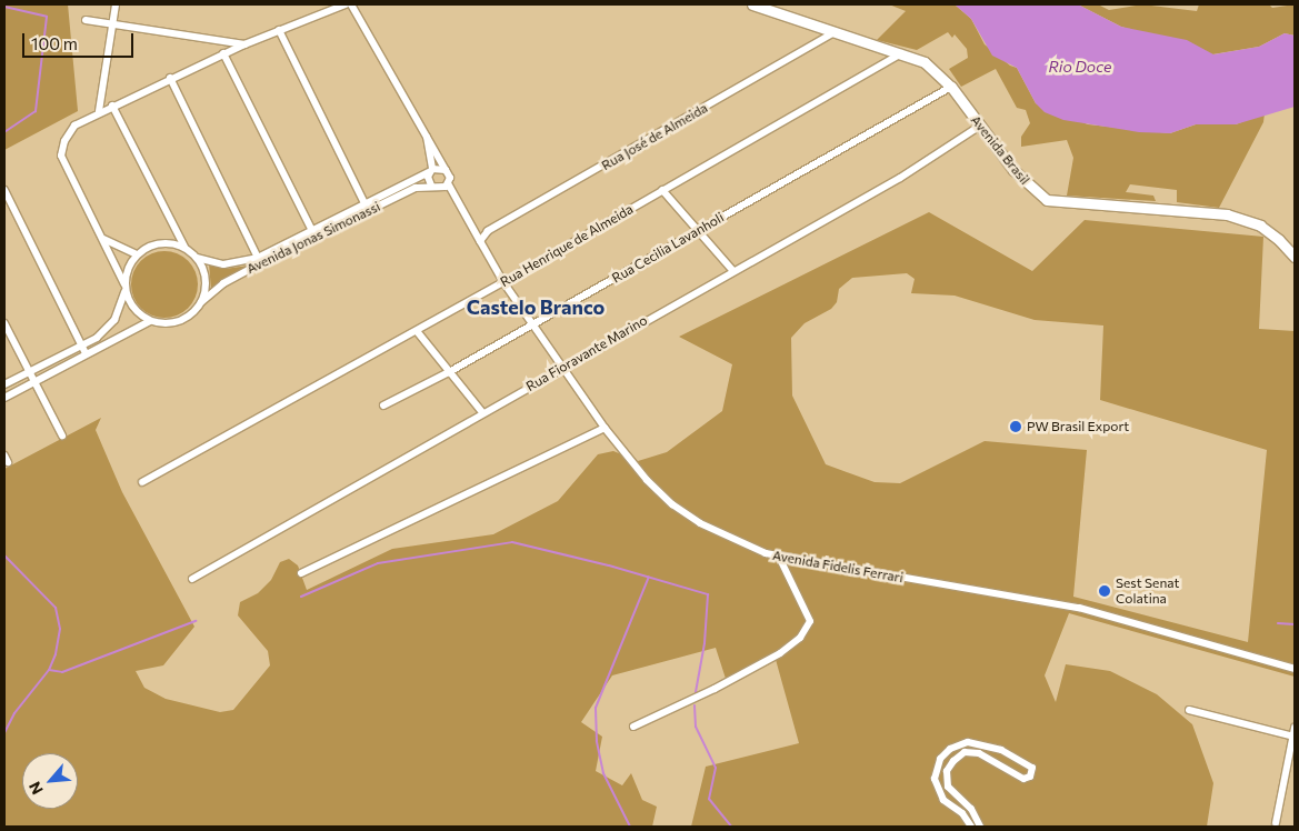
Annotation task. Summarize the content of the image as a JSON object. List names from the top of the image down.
{
  "streets": {
    "main road": ["Avenida Brasil"],
    "street": [
      "Rua José de Almeida",
      "Avenida Jonas Simonassi",
      "Rua Henrique de Almeida",
      "Rua Cecilia Lavanholi",
      "Rua Fioravante Marino",
      "Avenida Fidelis Ferrari"
    ]
  },
  "crossings": [
    ["Rua José de Almeida", "Avenida Brasil"],
    ["Rua José de Almeida", "Avenida Fidelis Ferrari"],
    ["Avenida Brasil", "Rua Henrique de Almeida"],
    ["Avenida Brasil", "Rua Cecilia Lavanholi"],
    ["Avenida Brasil", "Rua Fioravante Marino"],
    ["Avenida Jonas Simonassi", "Avenida Fidelis Ferrari"],
    ["Rua Henrique de Almeida", "Avenida Fidelis Ferrari"],
    ["Rua Cecilia Lavanholi", "Avenida Fidelis Ferrari"],
    ["Rua Fioravante Marino", "Avenida Fidelis Ferrari"]
  ],
  "districts": ["Castelo Branco"],
  "water": ["Rio Doce"],
  "places": ["PW Brasil Export", "Sest Senat Colatina"],
  "scale_bar": "100 m",
  "north": "bottom left"
}
